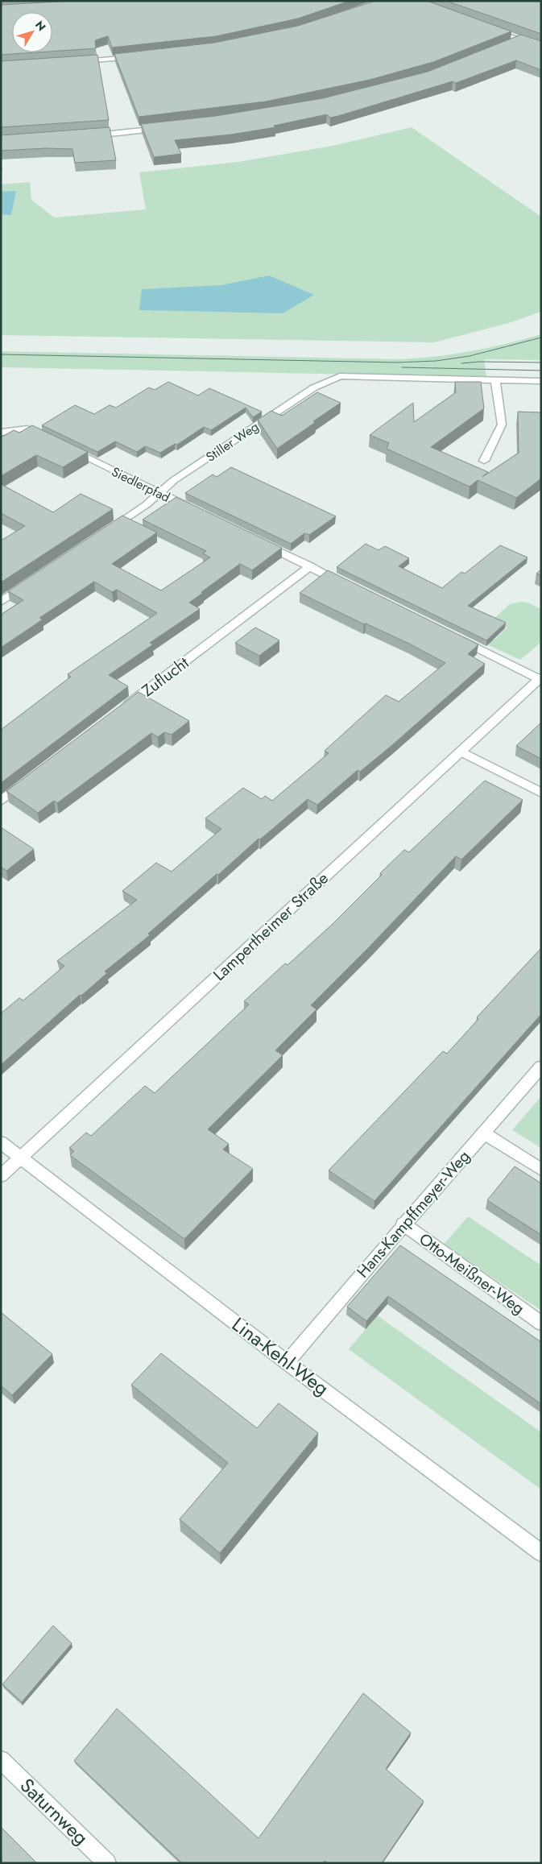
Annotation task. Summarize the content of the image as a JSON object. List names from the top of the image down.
{
  "streets": {
    "street": [
      "Stiller Weg",
      "Siedlerpfad",
      "Zuflucht",
      "Lampertheimer Straße",
      "Hans-Kampffmeyer-Weg",
      "Otto-Meißner-Weg",
      "Lina-Kehl-Weg",
      "Saturnweg"
    ]
  },
  "crossings": [
    ["Stiller Weg", "Siedlerpfad"],
    ["Lampertheimer Straße", "Lina-Kehl-Weg"],
    ["Hans-Kampffmeyer-Weg", "Otto-Meißner-Weg"],
    ["Hans-Kampffmeyer-Weg", "Lina-Kehl-Weg"]
  ],
  "north": "top right"
}
